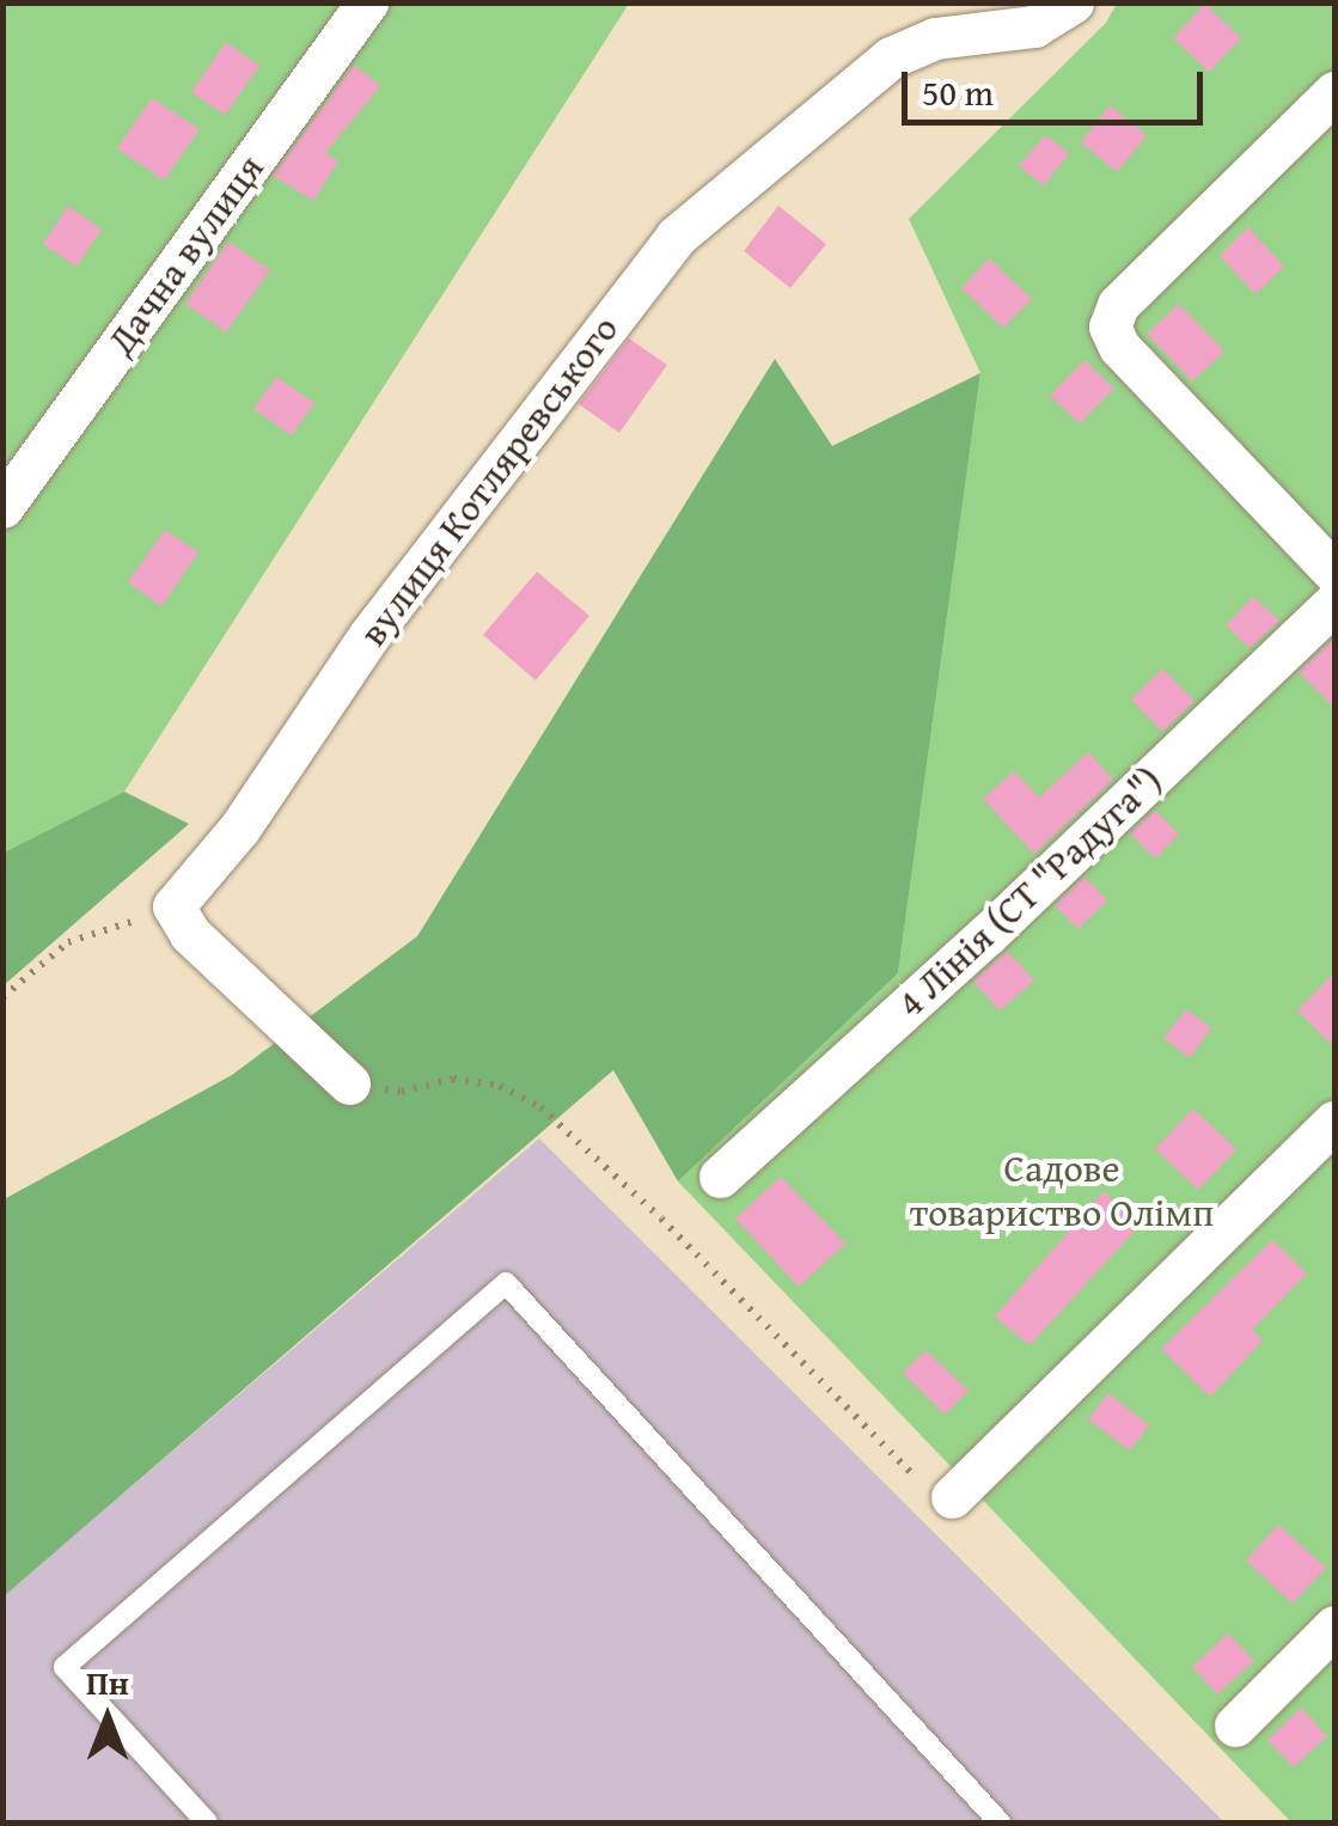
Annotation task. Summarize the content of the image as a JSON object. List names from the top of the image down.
{
  "streets": {
    "street": ["Дачна вулиця", "вулиця Котляревського", "4 Лінія (СТ \"Радуга\")"]
  },
  "parks": ["Садове товариство Олімп"],
  "scale_bar": "50 m",
  "north": "top"
}
